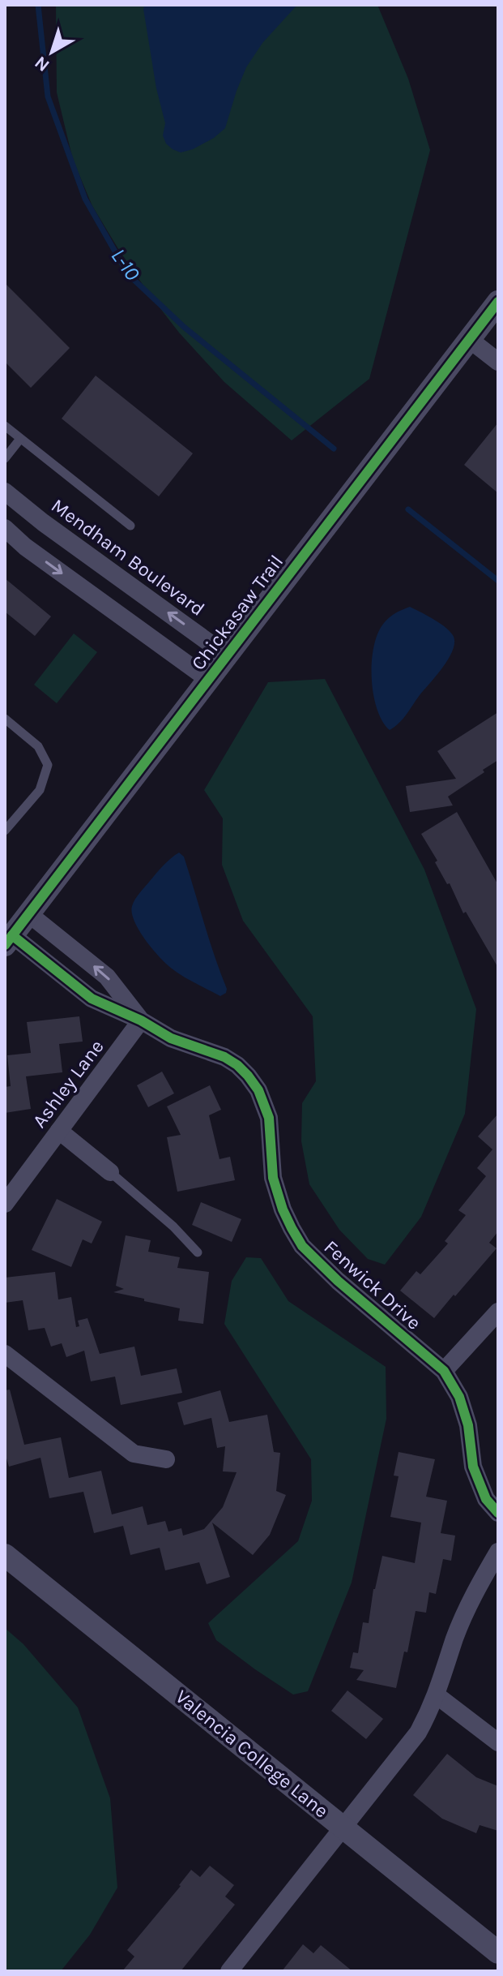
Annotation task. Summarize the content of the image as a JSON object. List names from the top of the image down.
{
  "streets": {
    "street": [
      "Mendham Boulevard",
      "Chickasaw Trail",
      "Ashley Lane",
      "Fenwick Drive",
      "Valencia College Lane"
    ]
  },
  "crossings": [
    ["Mendham Boulevard", "Chickasaw Trail"],
    ["Chickasaw Trail", "Fenwick Drive"],
    ["Ashley Lane", "Fenwick Drive"]
  ],
  "water": ["L-10"],
  "north": "bottom left"
}
